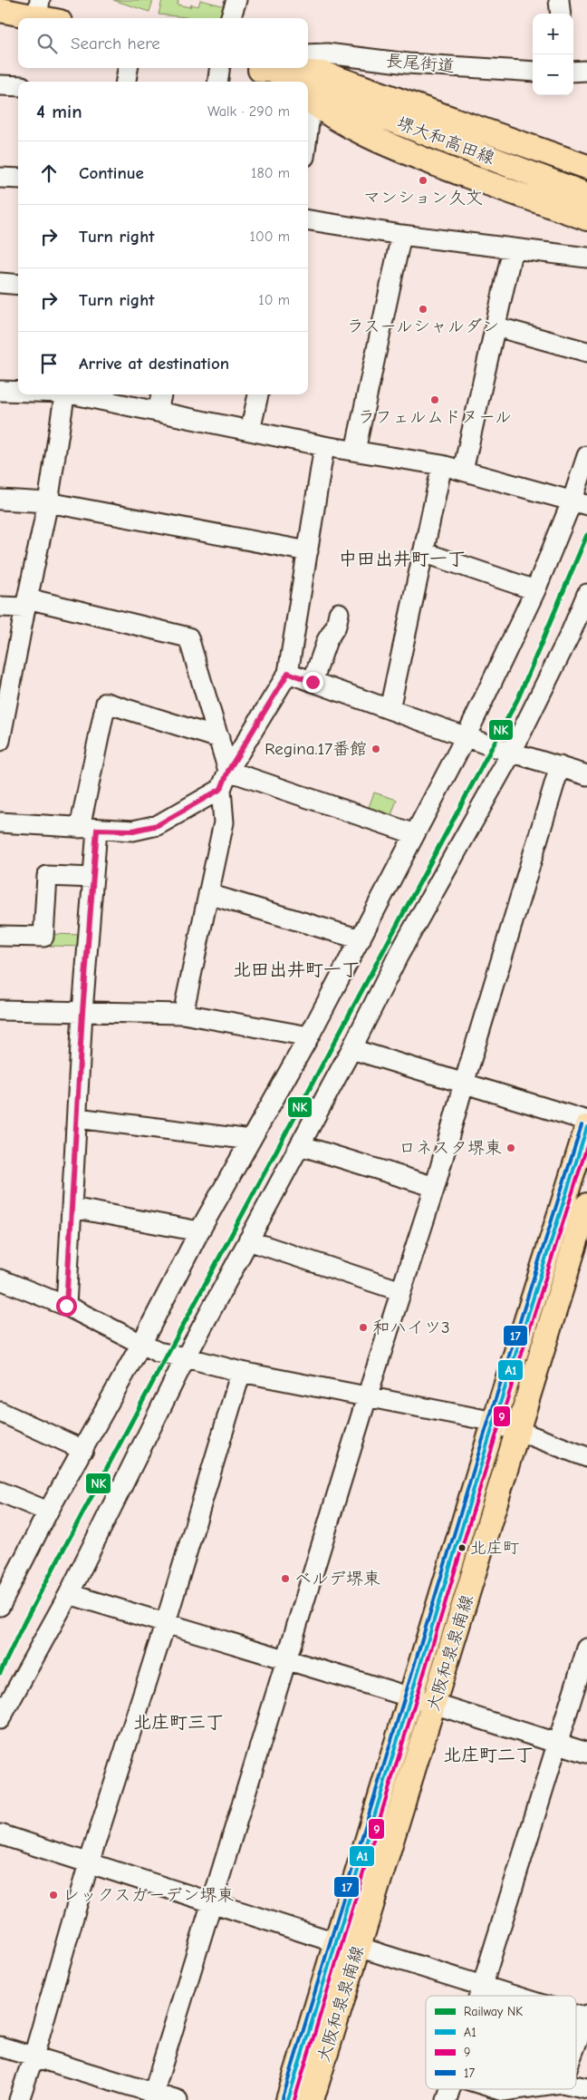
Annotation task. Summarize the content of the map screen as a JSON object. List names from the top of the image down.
{
  "streets": {
    "main road": ["堺大和高田線", "大阪和泉泉南線"],
    "street": ["長尾街道"]
  },
  "districts": [
    "中田出井町一丁",
    "北田出井町一丁",
    "北庄町三丁",
    "北庄町二丁"
  ],
  "places": [
    "マンション久文",
    "ラスールシャルダン",
    "ラフェルムドヌール",
    "Regina.17番館",
    "ロネスタ堺東",
    "和ハイツ3",
    "北庄町",
    "ベルデ堺東",
    "レックスガーデン堺東"
  ],
  "lines": [
    "rail line NK",
    "transit line 17",
    "transit line A1",
    "transit line 9"
  ],
  "legend": [
    "Railway NK",
    "A1",
    "9",
    "17"
  ],
  "page": {
    "map_buttons": ["+", "−"],
    "search": "Search here",
    "heading": ["4 min", "Walk · 290 m"],
    "list": [
      ["Continue", "180 m"],
      ["Turn right", "100 m"],
      ["Turn right", "10 m"],
      "Arrive at destination"
    ]
  }
}
